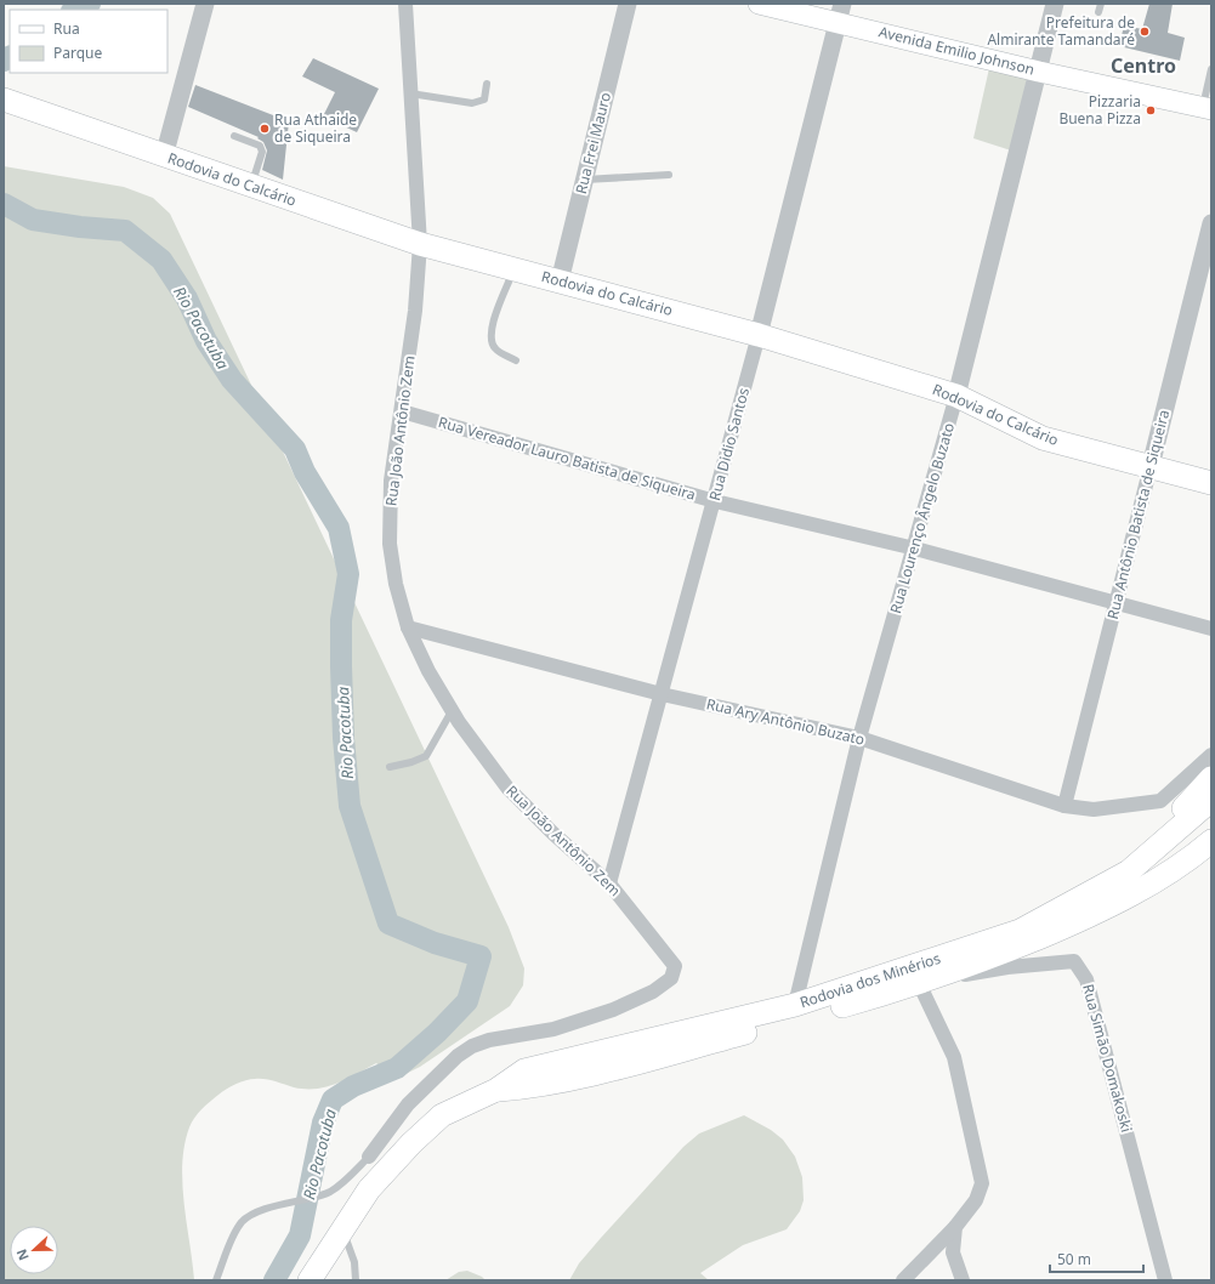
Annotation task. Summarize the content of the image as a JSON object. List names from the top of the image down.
{
  "streets": {
    "main road": ["Avenida Emilio Johnson", "Rodovia do Calcário", "Rodovia dos Minérios"],
    "street": [
      "Rua Frei Mauro",
      "Rua João Antônio Zem",
      "Rua Didio Santos",
      "Rua Vereador Lauro Batista de Siqueira",
      "Rua Antônio Batista de Siqueira",
      "Rua Lourenço Ângelo Buzato",
      "Rua Ary Antônio Buzato",
      "Rua Simão Domakoski"
    ]
  },
  "crossings": [
    ["Avenida Emilio Johnson", "Rua Didio Santos"],
    ["Avenida Emilio Johnson", "Rua Lourenço Ângelo Buzato"],
    ["Rua Frei Mauro", "Rodovia do Calcário"],
    ["Rodovia do Calcário", "Rua João Antônio Zem"],
    ["Rodovia do Calcário", "Rua Didio Santos"],
    ["Rodovia do Calcário", "Rua Antônio Batista de Siqueira"],
    ["Rodovia do Calcário", "Rua Lourenço Ângelo Buzato"],
    ["Rua João Antônio Zem", "Rua Didio Santos"],
    ["Rua João Antônio Zem", "Rua Vereador Lauro Batista de Siqueira"],
    ["Rua João Antônio Zem", "Rua Ary Antônio Buzato"],
    ["Rua Didio Santos", "Rua Vereador Lauro Batista de Siqueira"],
    ["Rua Didio Santos", "Rua Ary Antônio Buzato"],
    ["Rua Vereador Lauro Batista de Siqueira", "Rua Antônio Batista de Siqueira"],
    ["Rua Vereador Lauro Batista de Siqueira", "Rua Lourenço Ângelo Buzato"],
    ["Rua Antônio Batista de Siqueira", "Rua Ary Antônio Buzato"],
    ["Rua Lourenço Ângelo Buzato", "Rua Ary Antônio Buzato"],
    ["Rua Lourenço Ângelo Buzato", "Rodovia dos Minérios"],
    ["Rodovia dos Minérios", "Rua Simão Domakoski"]
  ],
  "districts": ["Centro"],
  "water": ["Rio Pacotuba"],
  "places": ["Prefeitura de Almirante Tamandaré", "Pizzaria Buena Pizza", "Rua Athaide de Siqueira"],
  "legend": ["Rua", "Parque"],
  "scale_bar": "50 m",
  "north": "left"
}
